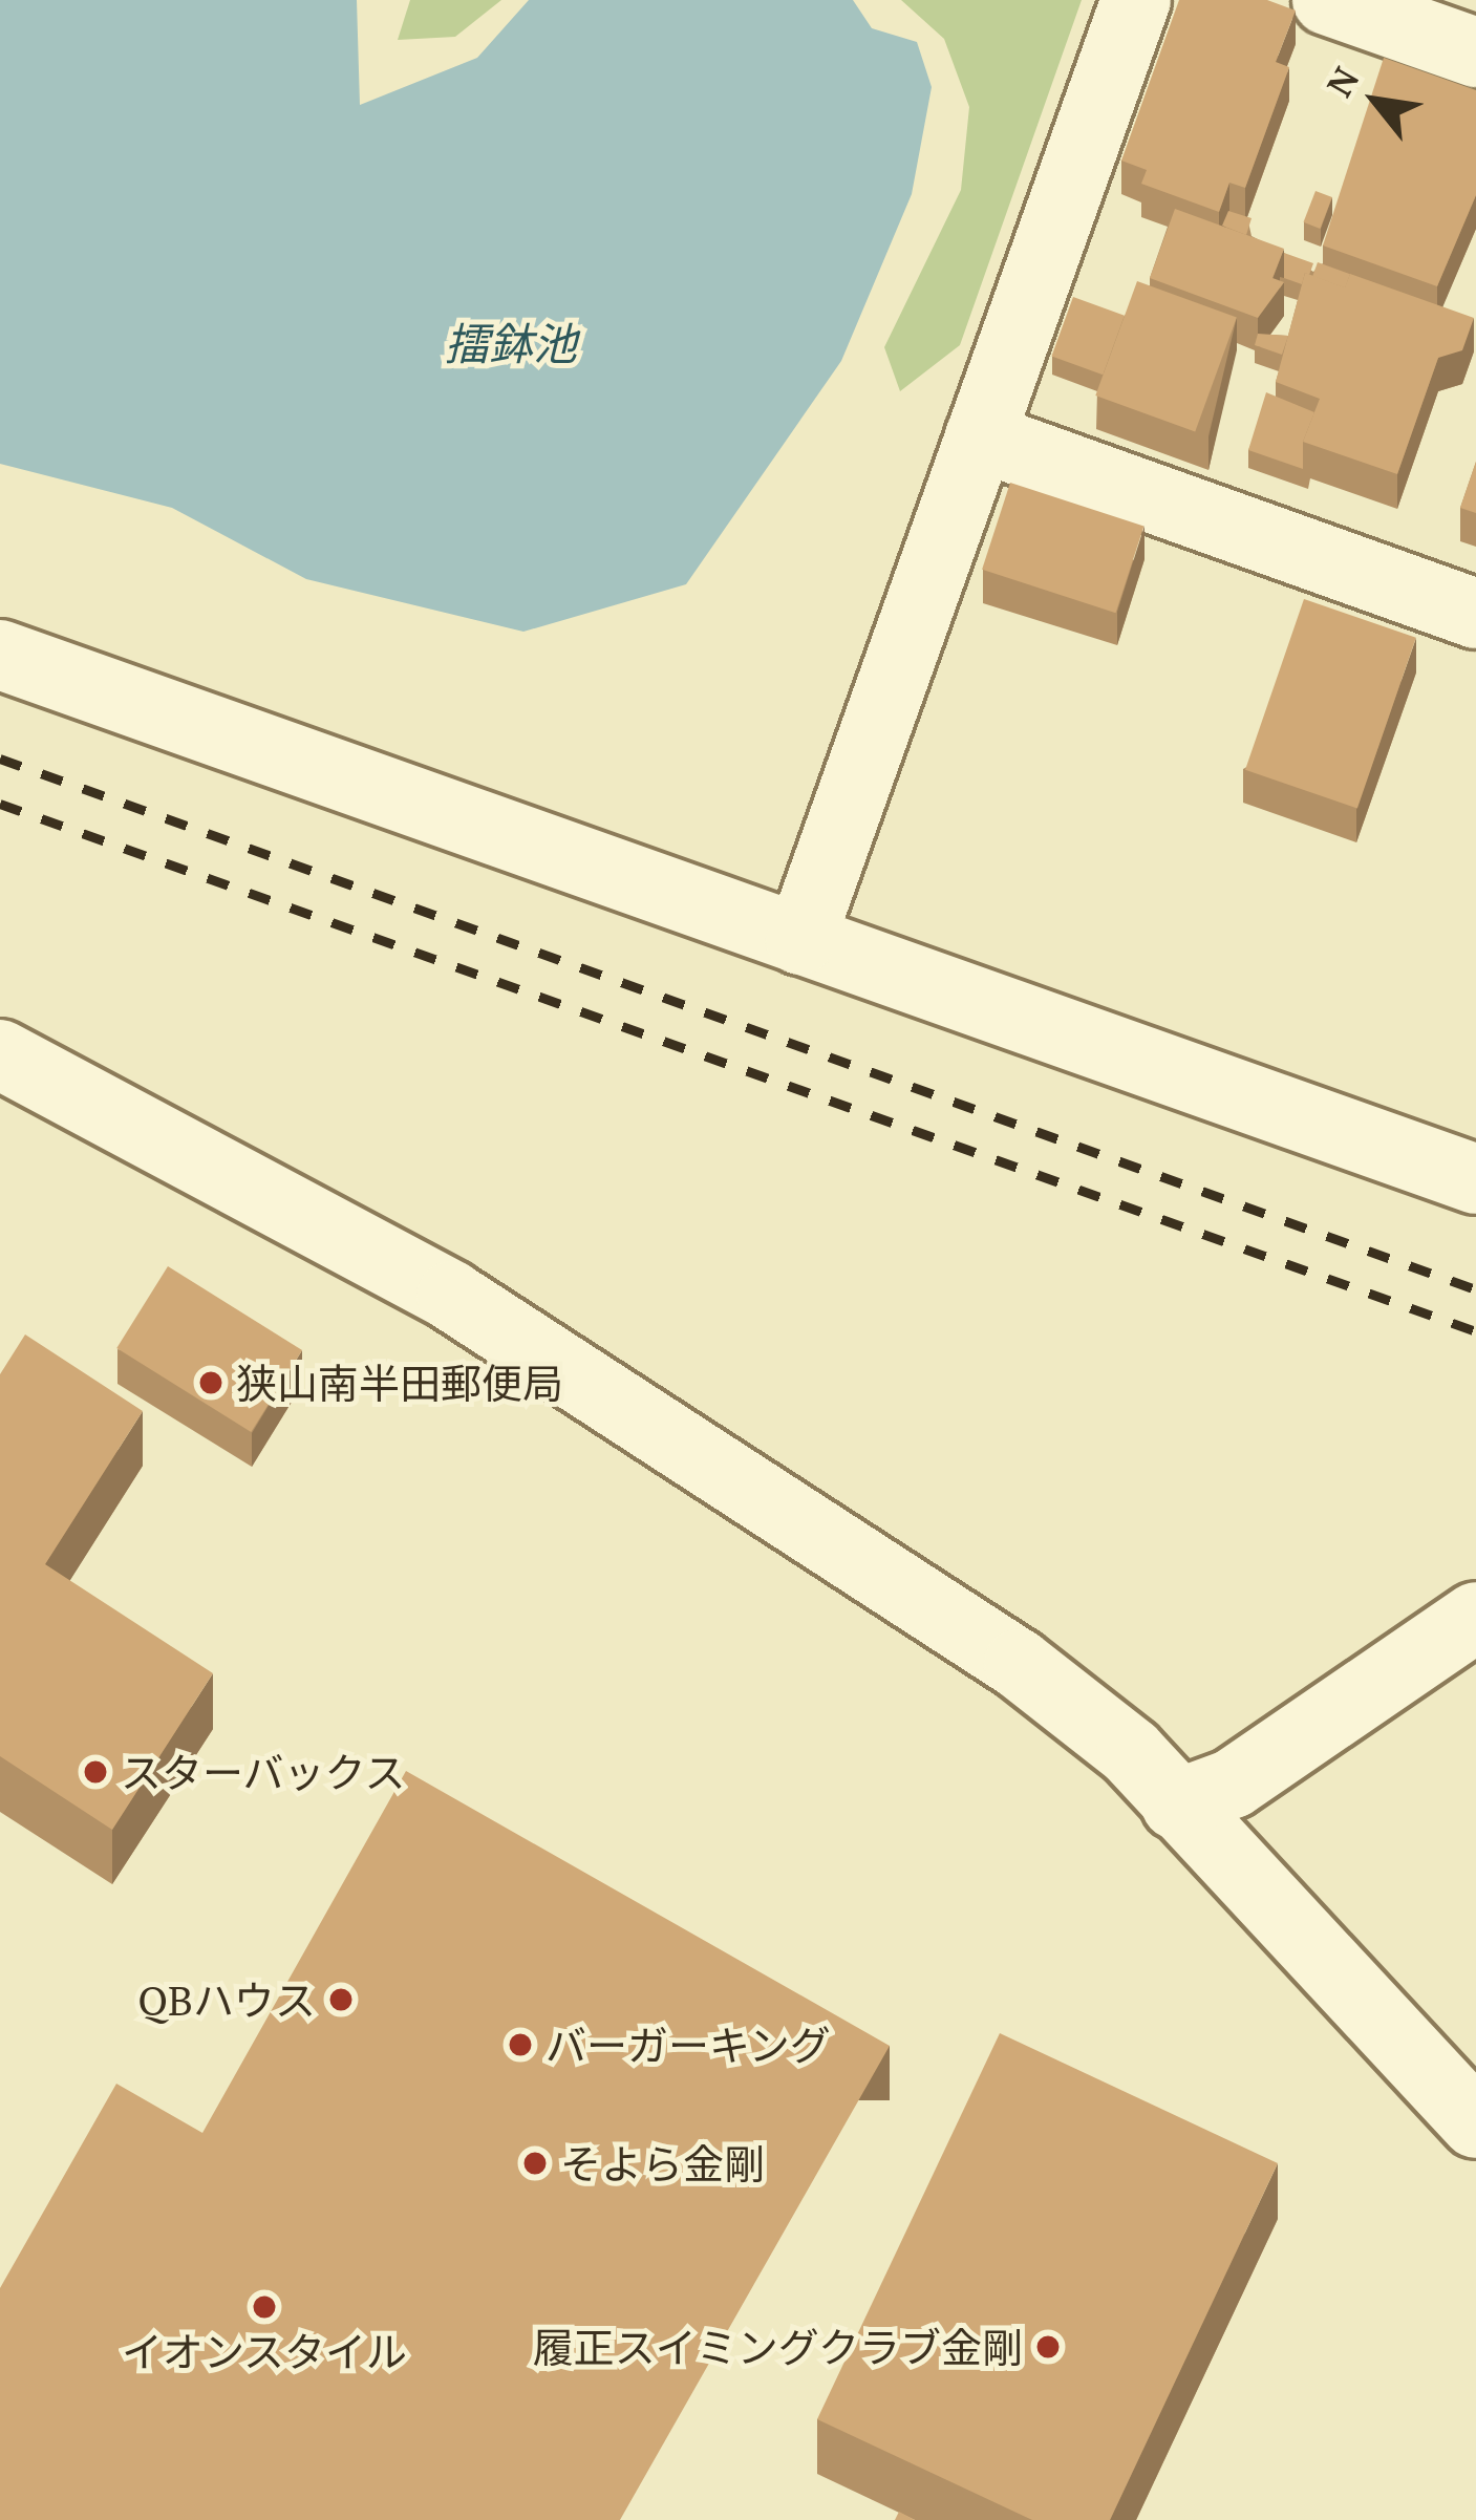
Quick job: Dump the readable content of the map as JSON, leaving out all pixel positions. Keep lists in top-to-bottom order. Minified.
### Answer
{"water":["擂鉢池"],"places":["狭山南半田郵便局","スターバックス","QBハウス","バーガーキング","そよら金剛","イオンスタイル","履正スイミングクラブ金剛"],"north":"top left"}
